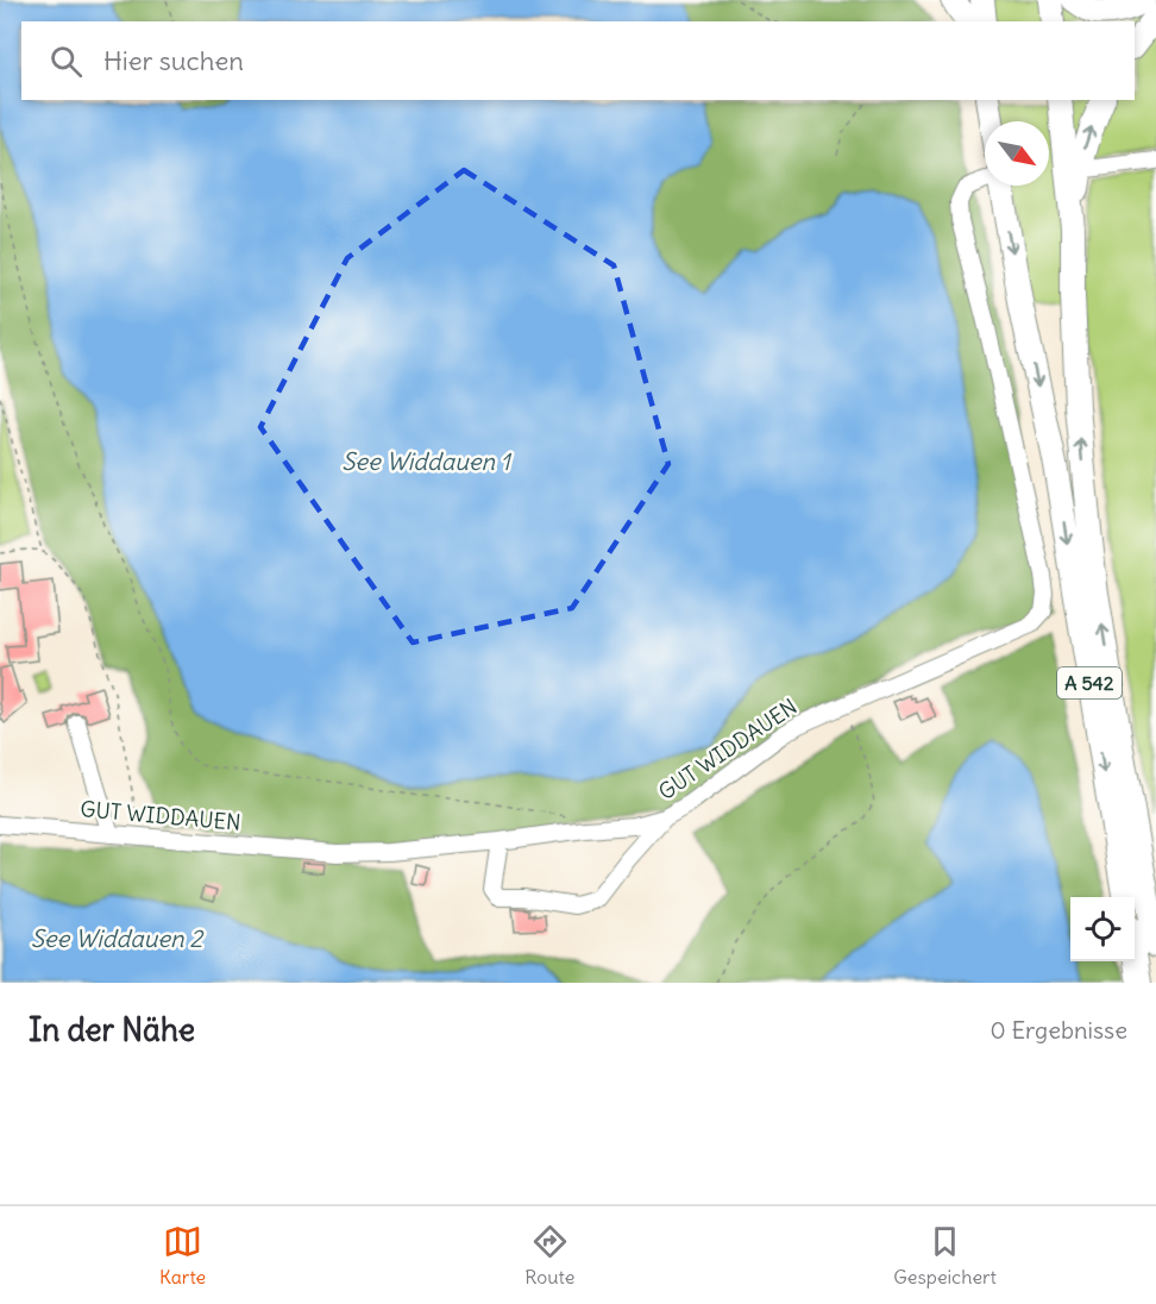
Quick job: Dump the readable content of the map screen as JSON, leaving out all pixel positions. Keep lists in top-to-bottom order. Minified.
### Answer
{"streets":{"highway":["A 542"],"lane":["GUT WIDDAUEN"]},"water":["See Widdauen 1","See Widdauen 2"],"north":"bottom right","page":{"search":"Hier suchen","heading":["In der Nähe","0 Ergebnisse"],"nav":["Karte","Route","Gespeichert"]}}
